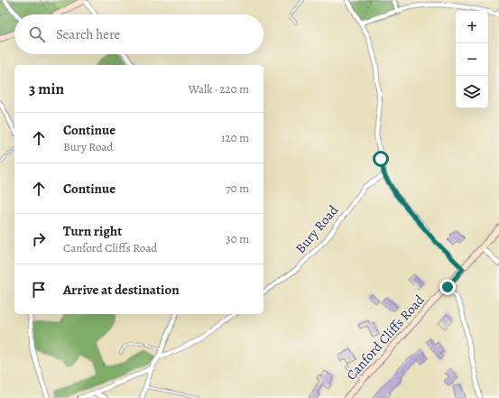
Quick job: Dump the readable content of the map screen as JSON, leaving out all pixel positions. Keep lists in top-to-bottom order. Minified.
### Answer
{"streets":{"street":["Bury Road","Canford Cliffs Road"]},"page":{"map_buttons":["+","−"],"search":"Search here","heading":["3 min","Walk · 220 m"],"list":[["Continue","Bury Road","120 m"],["Continue","70 m"],["Turn right","Canford Cliffs Road","30 m"],"Arrive at destination"]}}
